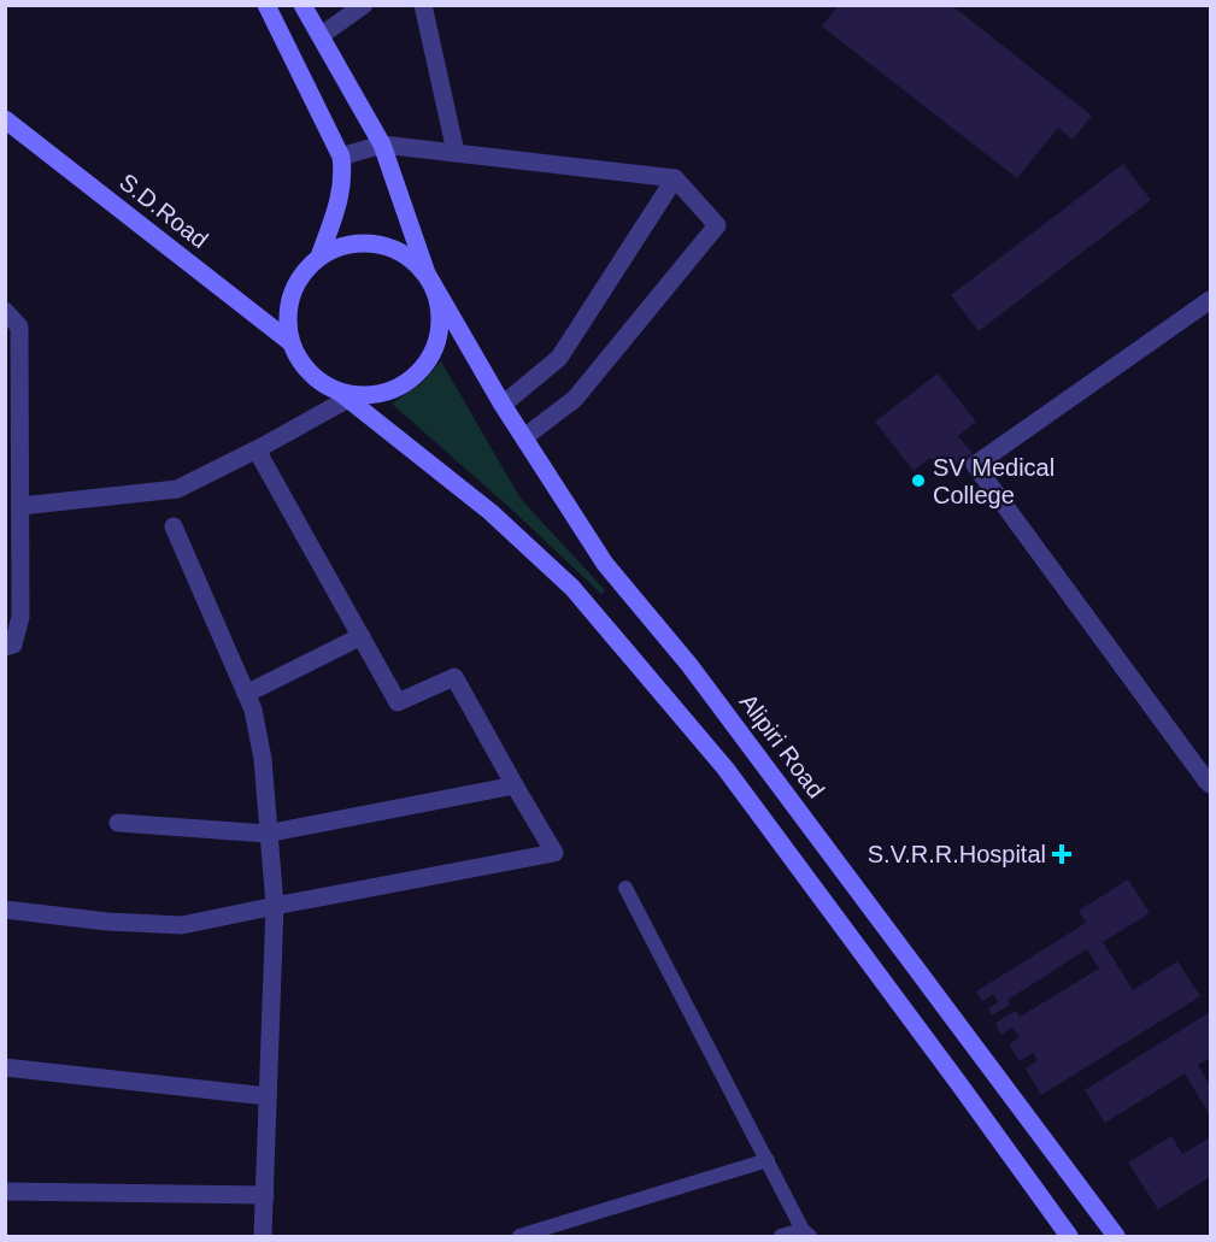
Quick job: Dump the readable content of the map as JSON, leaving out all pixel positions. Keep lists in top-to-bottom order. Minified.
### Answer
{"streets":{"street":["S.D.Road","Alipiri Road"]},"crossings":[["S.D.Road","Alipiri Road"]],"places":{"other":["SV Medical College"],"health":["S.V.R.R.Hospital"]}}
